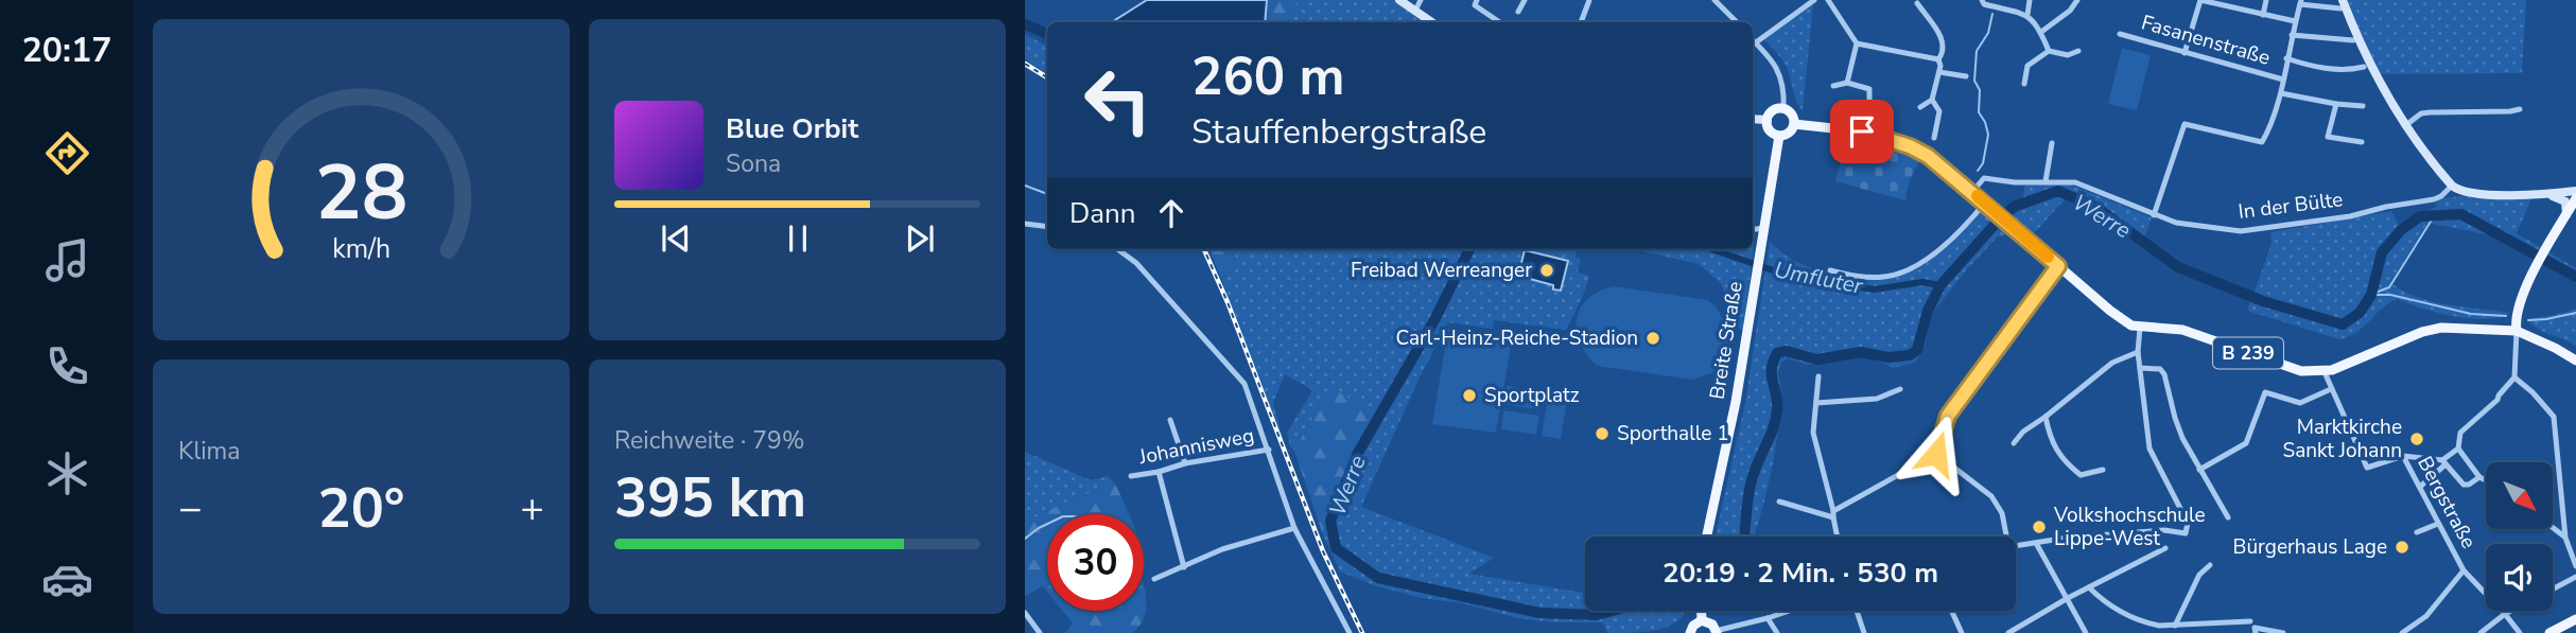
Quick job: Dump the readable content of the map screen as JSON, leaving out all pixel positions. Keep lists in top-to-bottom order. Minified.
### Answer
{"streets":{"main road":["Breite Straße","B 239"],"street":["Fasanenstraße","In der Bülte","Johannisweg","Bergstraße"]},"crossings":[["In der Bülte","B 239"],["Breite Straße","B 239"]],"water":["Werre","Umfluter"],"places":["Freibad Werreanger","Carl-Heinz-Reiche-Stadion","Sportplatz","Sporthalle 1","Marktkirche Sankt Johann","Volkshochschule Lippe-West","Bürgerhaus Lage"],"north":"bottom right","page":{"tabs":"20:17","turn":["260 m","Stauffenbergstraße"],"song":["Blue Orbit","Sona"],"then":"Dann","tile":["Klima",["Reichweite · 79%","395 km"]],"heat":["−","20°","+"],"limit":"30","trip":"20:19 · 2 Min. · 530 m","gauge":["28","km/h"]}}
